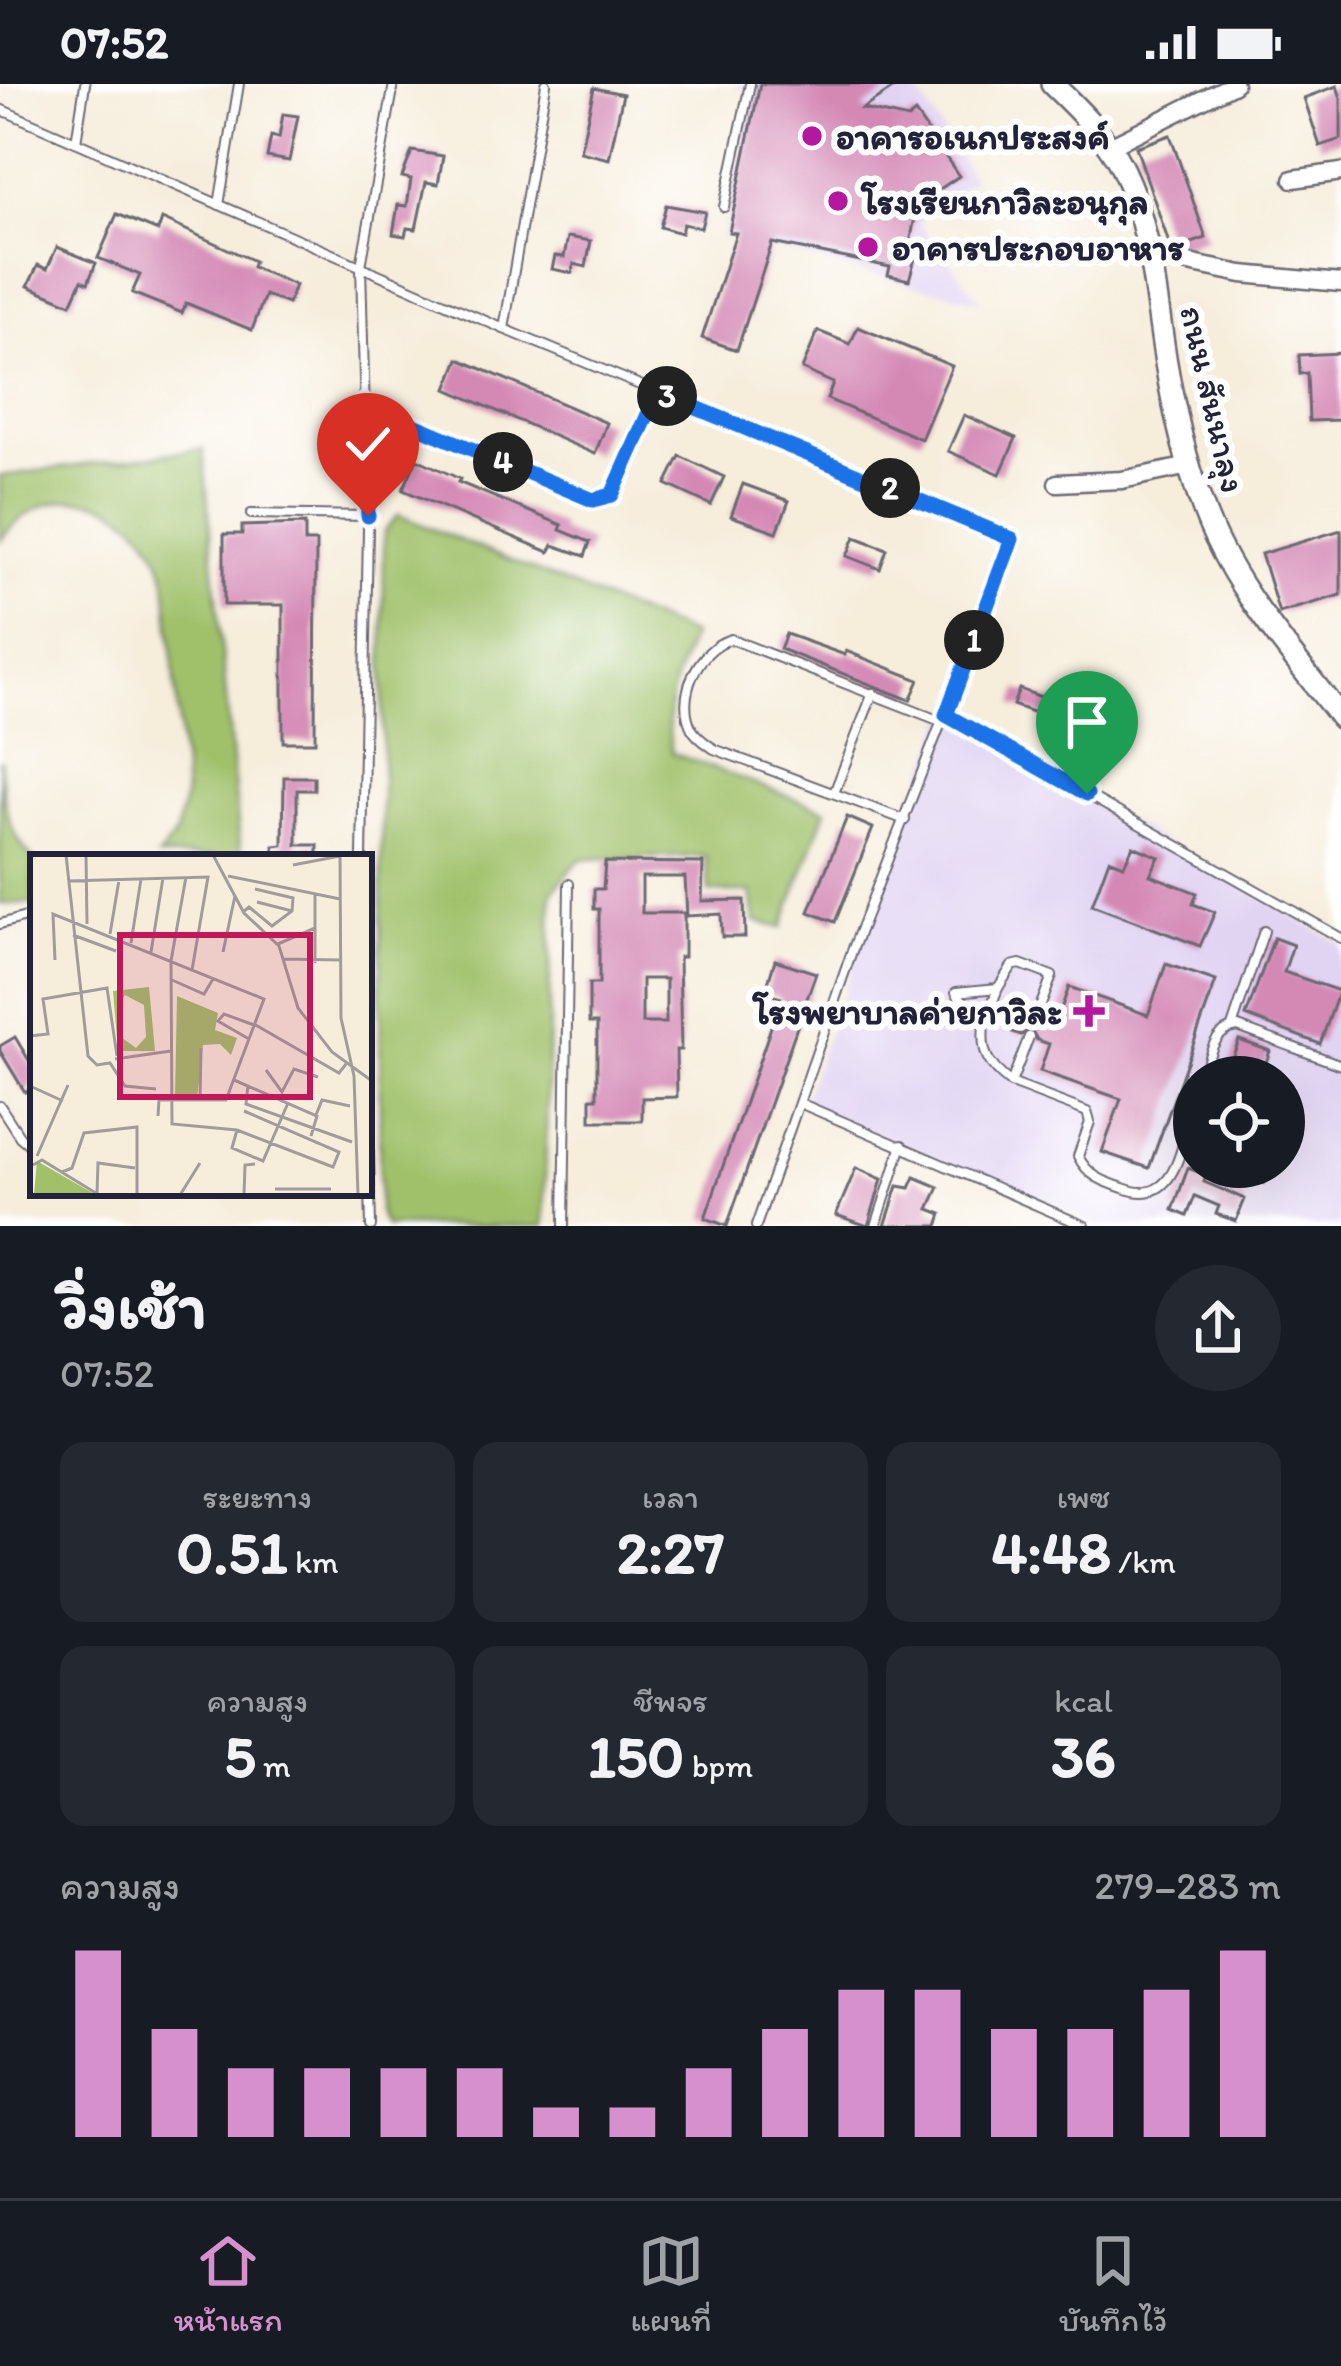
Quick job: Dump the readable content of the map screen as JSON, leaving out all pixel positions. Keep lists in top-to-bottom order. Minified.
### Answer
{"streets":{"street":["ถนน สันนาลุง"]},"places":{"other":["อาคารอเนกประสงค์","โรงเรียนกาวิละอนุกุล","อาคารประกอบอาหาร"],"health":["โรงพยาบาลค่ายกาวิละ"]},"page":{"status":"07:52","pins":["3","4","2","1"],"heading":["วิ่งเช้า","07:52"],"stats":[["ระยะทาง","0.51 km"],["เวลา","2:27"],["เพซ","4:48 /km"],["ความสูง","5 m"],["ชีพจร","150 bpm"],["kcal","36"]],"chart":["ความสูง","279–283 m"],"tabs":["หน้าแรก","แผนที่","บันทึกไว้"]}}
